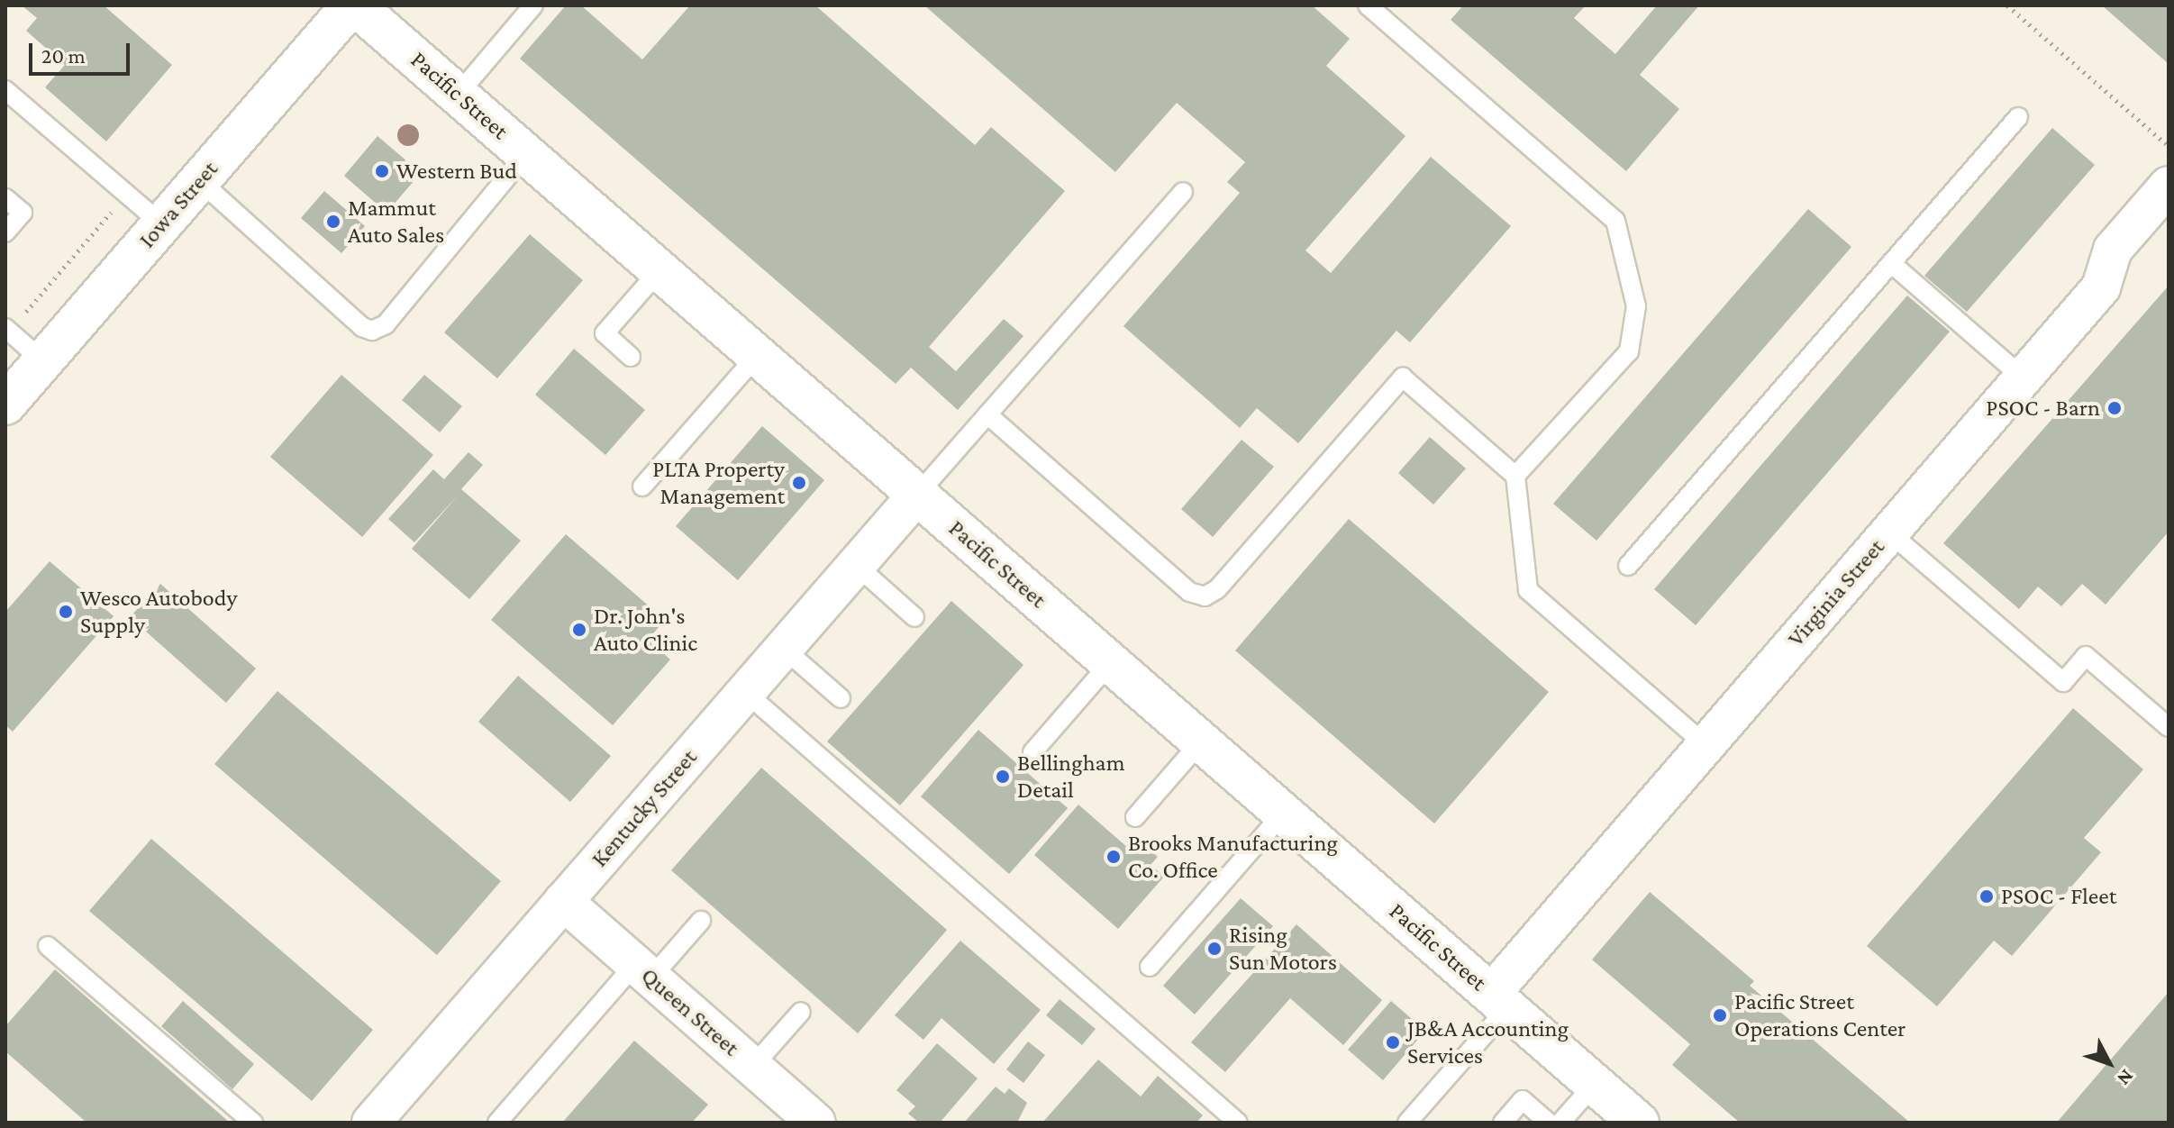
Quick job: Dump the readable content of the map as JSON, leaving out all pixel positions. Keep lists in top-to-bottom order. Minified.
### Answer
{"streets":{"street":["Pacific Street","Iowa Street","Virginia Street","Kentucky Street","Queen Street"]},"crossings":[["Pacific Street","Iowa Street"],["Pacific Street","Virginia Street"],["Pacific Street","Kentucky Street"],["Kentucky Street","Queen Street"]],"places":["Western Bud","Mammut Auto Sales","PSOC - Barn","PLTA Property Management","Wesco Autobody Supply","Dr. John's Auto Clinic","Bellingham Detail","Brooks Manufacturing Co. Office","PSOC - Fleet","Rising Sun Motors","Pacific Street Operations Center","JB&A Accounting Services"],"scale_bar":"20 m","north":"bottom right"}
